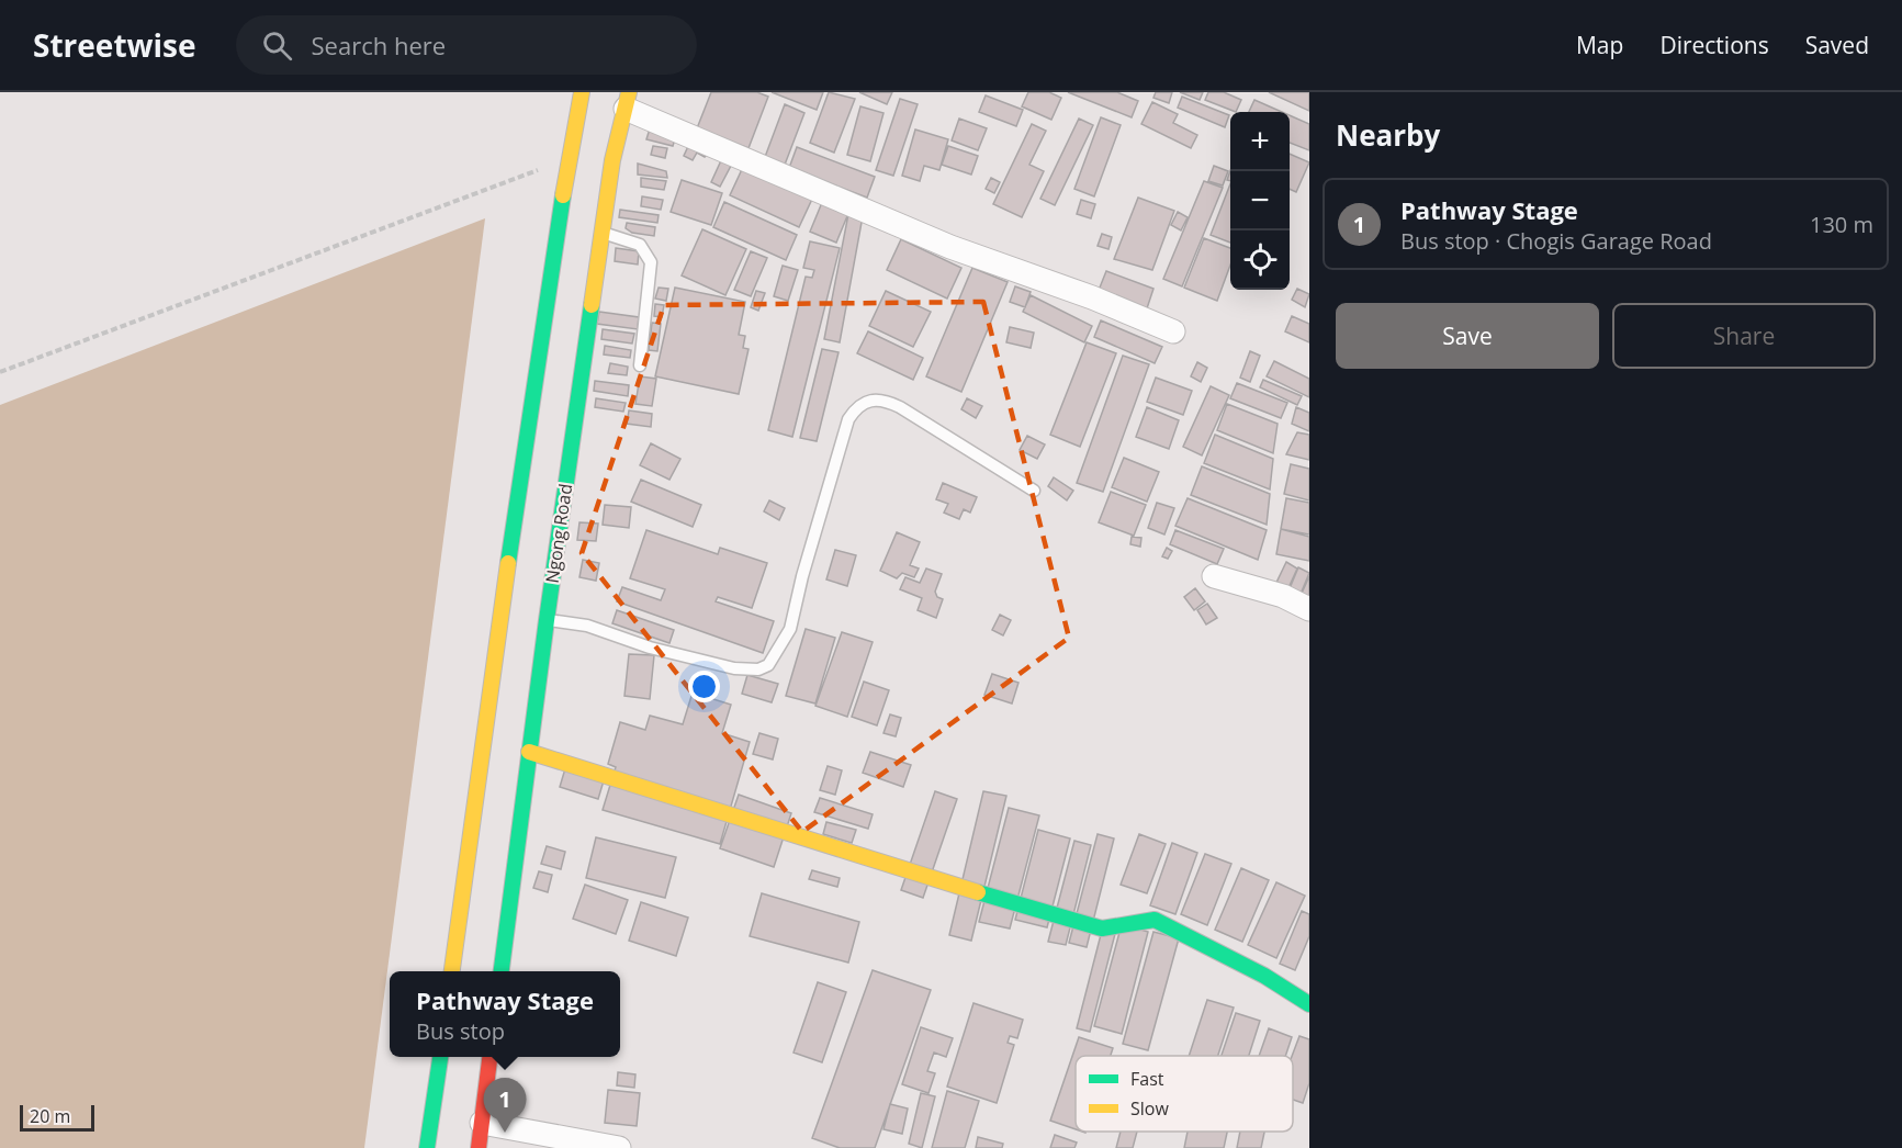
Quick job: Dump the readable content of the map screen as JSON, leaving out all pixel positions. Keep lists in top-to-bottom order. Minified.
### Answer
{"streets":{"main road":["Ngong Road"]},"legend":["Fast","Slow"],"scale_bar":"20 m","page":{"header":"Streetwise","search":"Search here","nav":["Map","Directions","Saved"],"heading":"Nearby","map_buttons":["+","−"],"list":[{"mark":"1","name":"Pathway Stage","note":"Bus stop · Chogis Garage Road","value":"130 m"}],"buttons":["Save","Share"],"popup":["Pathway Stage","Bus stop"],"pins":"1","scale":"20 m"}}
